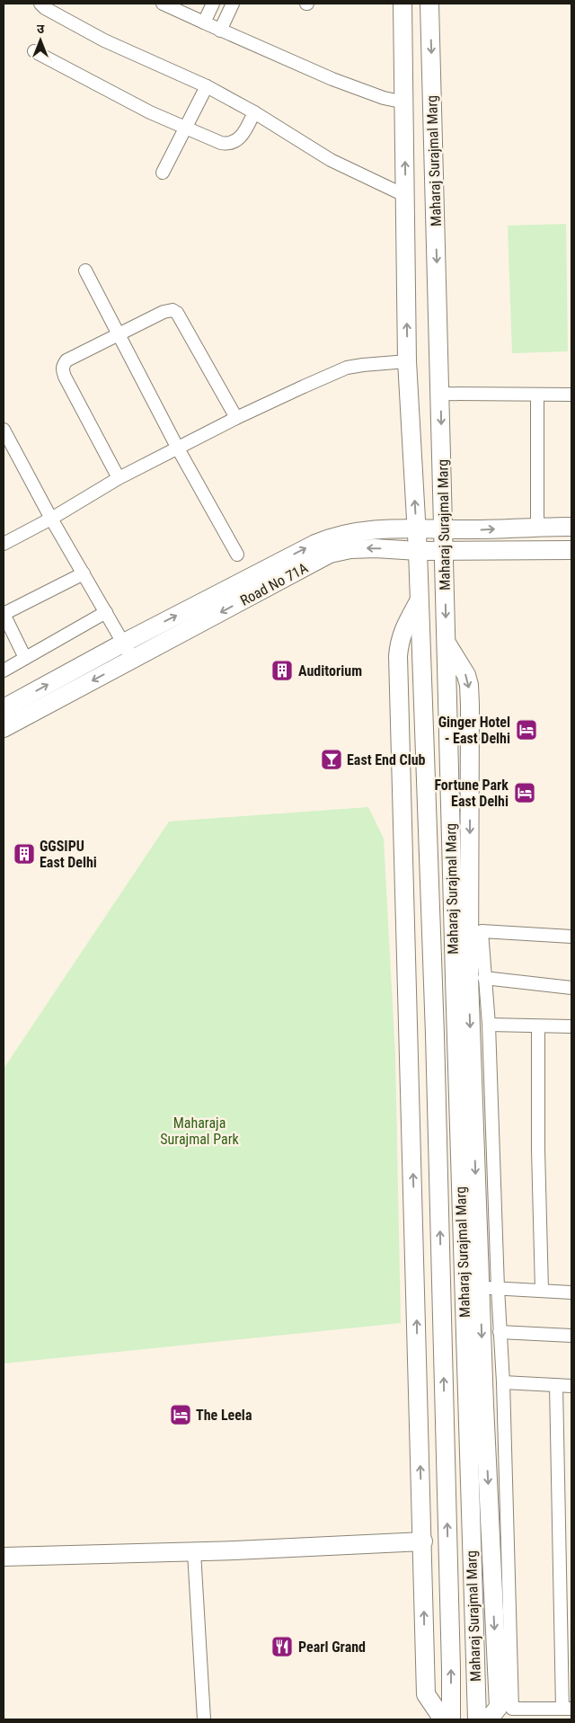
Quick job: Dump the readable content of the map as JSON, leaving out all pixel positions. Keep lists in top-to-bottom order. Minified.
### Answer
{"streets":{"street":["Maharaj Surajmal Marg","Road No 71A"]},"crossings":[["Maharaj Surajmal Marg","Road No 71A"]],"parks":["Maharaja Surajmal Park"],"places":{"building":["Auditorium","GGSIPU East Delhi"],"hotel":["Ginger Hotel - East Delhi","Fortune Park East Delhi","The Leela"],"bar":["East End Club"],"restaurant":["Pearl Grand"]},"north":"top"}
